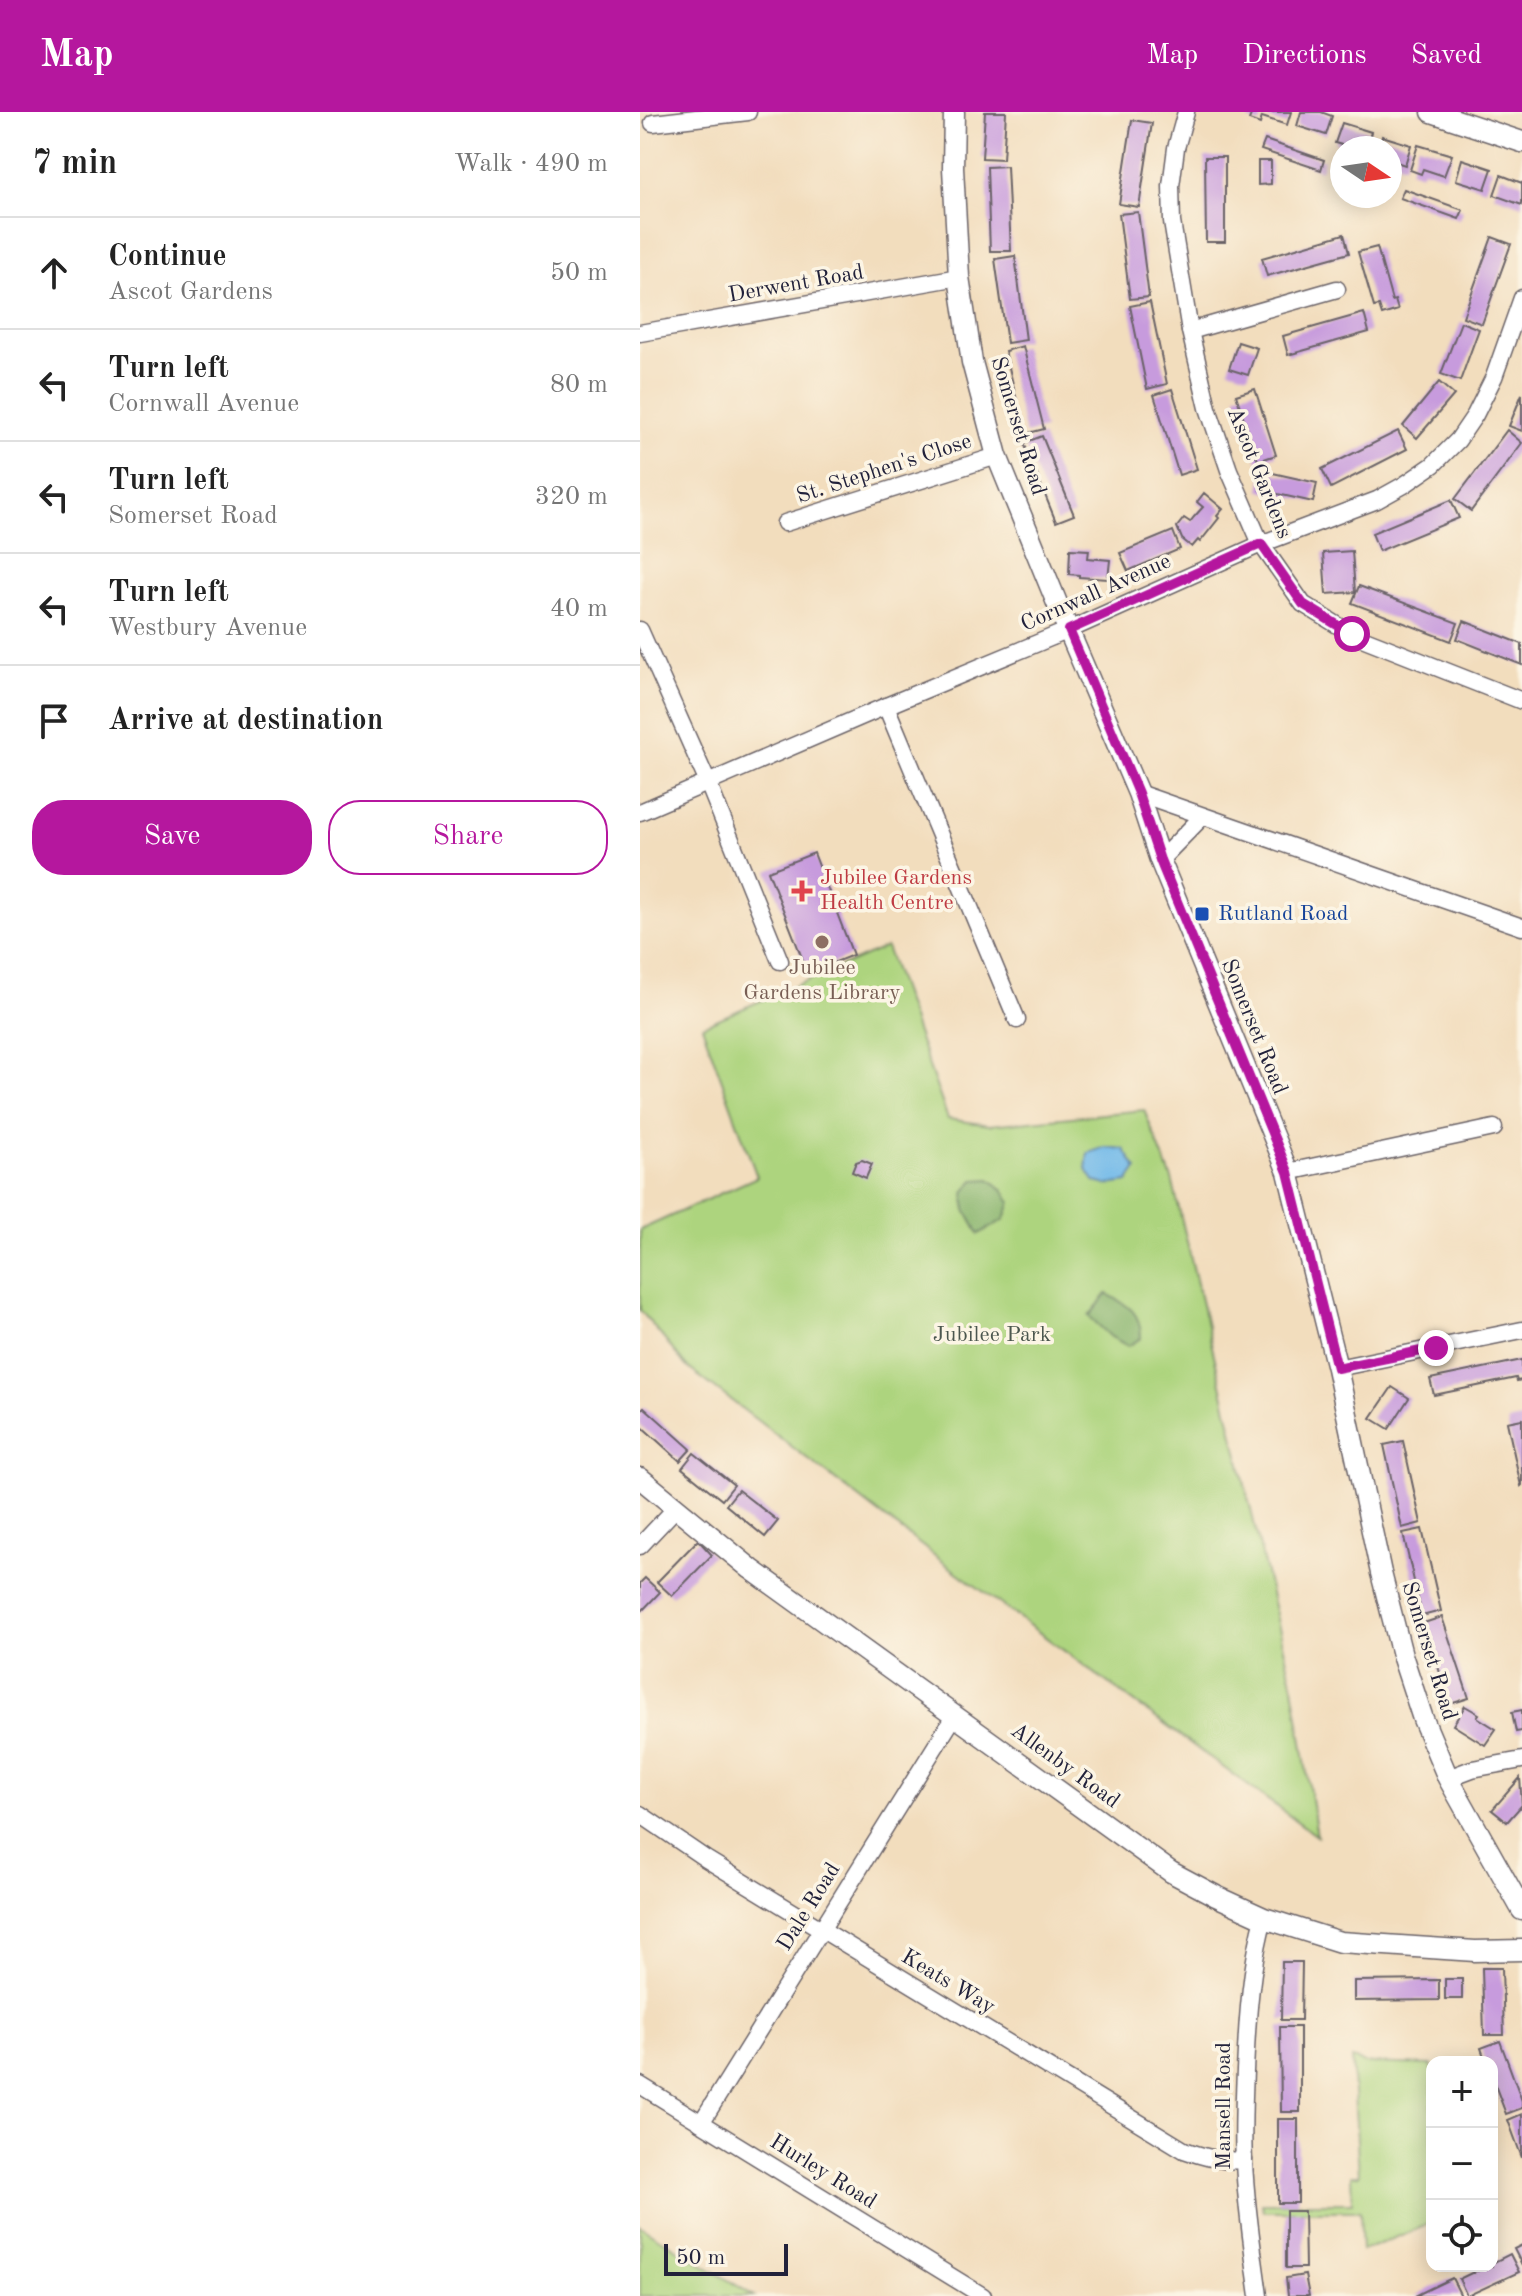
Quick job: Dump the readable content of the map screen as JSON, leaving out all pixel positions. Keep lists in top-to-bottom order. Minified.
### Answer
{"streets":{"street":["Derwent Road","Somerset Road","St. Stephen's Close","Ascot Gardens","Cornwall Avenue","Allenby Road","Dale Road","Keats Way","Mansell Road","Hurley Road"]},"crossings":[["Derwent Road","Somerset Road"],["Somerset Road","St. Stephen's Close"],["Somerset Road","Cornwall Avenue"],["Ascot Gardens","Cornwall Avenue"],["Allenby Road","Dale Road"],["Allenby Road","Mansell Road"],["Dale Road","Keats Way"],["Dale Road","Hurley Road"],["Keats Way","Mansell Road"]],"parks":["Jubilee Park"],"places":{"health":["Jubilee Gardens Health Centre"],"transit":["Rutland Road"],"other":["Jubilee Gardens Library"]},"scale_bar":"50 m","north":"right","page":{"header":"Map","nav":["Map","Directions","Saved"],"heading":["7 min","Walk · 490 m"],"list":[["Continue","Ascot Gardens","50 m"],["Turn left","Cornwall Avenue","80 m"],["Turn left","Somerset Road","320 m"],["Turn left","Westbury Avenue","40 m"],"Arrive at destination"],"buttons":["Save","Share"],"map_buttons":["+","−"],"scale":"50 m"}}
